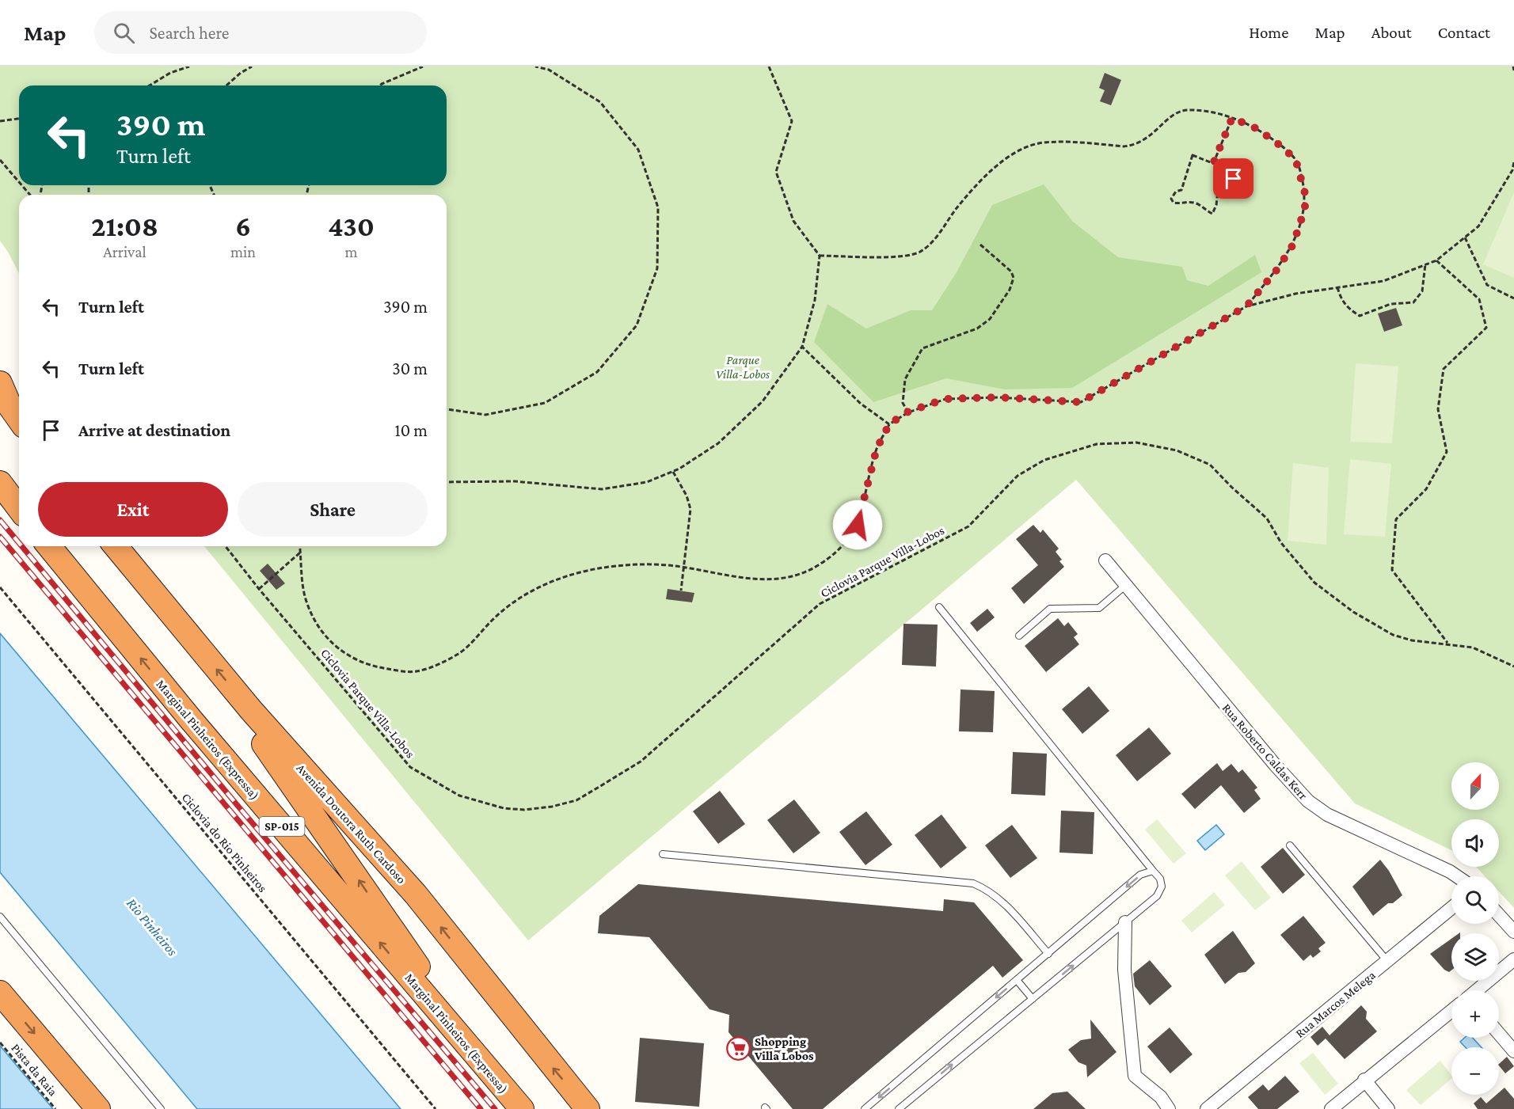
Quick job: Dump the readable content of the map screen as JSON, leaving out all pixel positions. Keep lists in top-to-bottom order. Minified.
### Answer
{"streets":{"highway":["Marginal Pinheiros (Expressa)","Avenida Doutora Ruth Cardoso","SP-015"],"street":["Rua Roberto Caldas Kerr","Rua Marcos Melega"],"path":["Ciclovia Parque Villa-Lobos","Ciclovia do Rio Pinheiros","Pista da Raia"]},"water":["Rio Pinheiros"],"parks":["Parque Villa-Lobos"],"places":{"supermarket":["Shopping Villa Lobos"]},"north":"top","page":{"header":"Map","search":"Search here","nav":["Home","Map","About","Contact"],"turn":["390 m","Turn left"],"eta":["21:08","Arrival","6","min","430","m"],"list":[{"name":"Turn left","value":"390 m"},{"name":"Turn left","value":"30 m"},{"name":"Arrive at destination","value":"10 m"}],"buttons":["Exit","Share"],"map_buttons":["+","−"]}}
